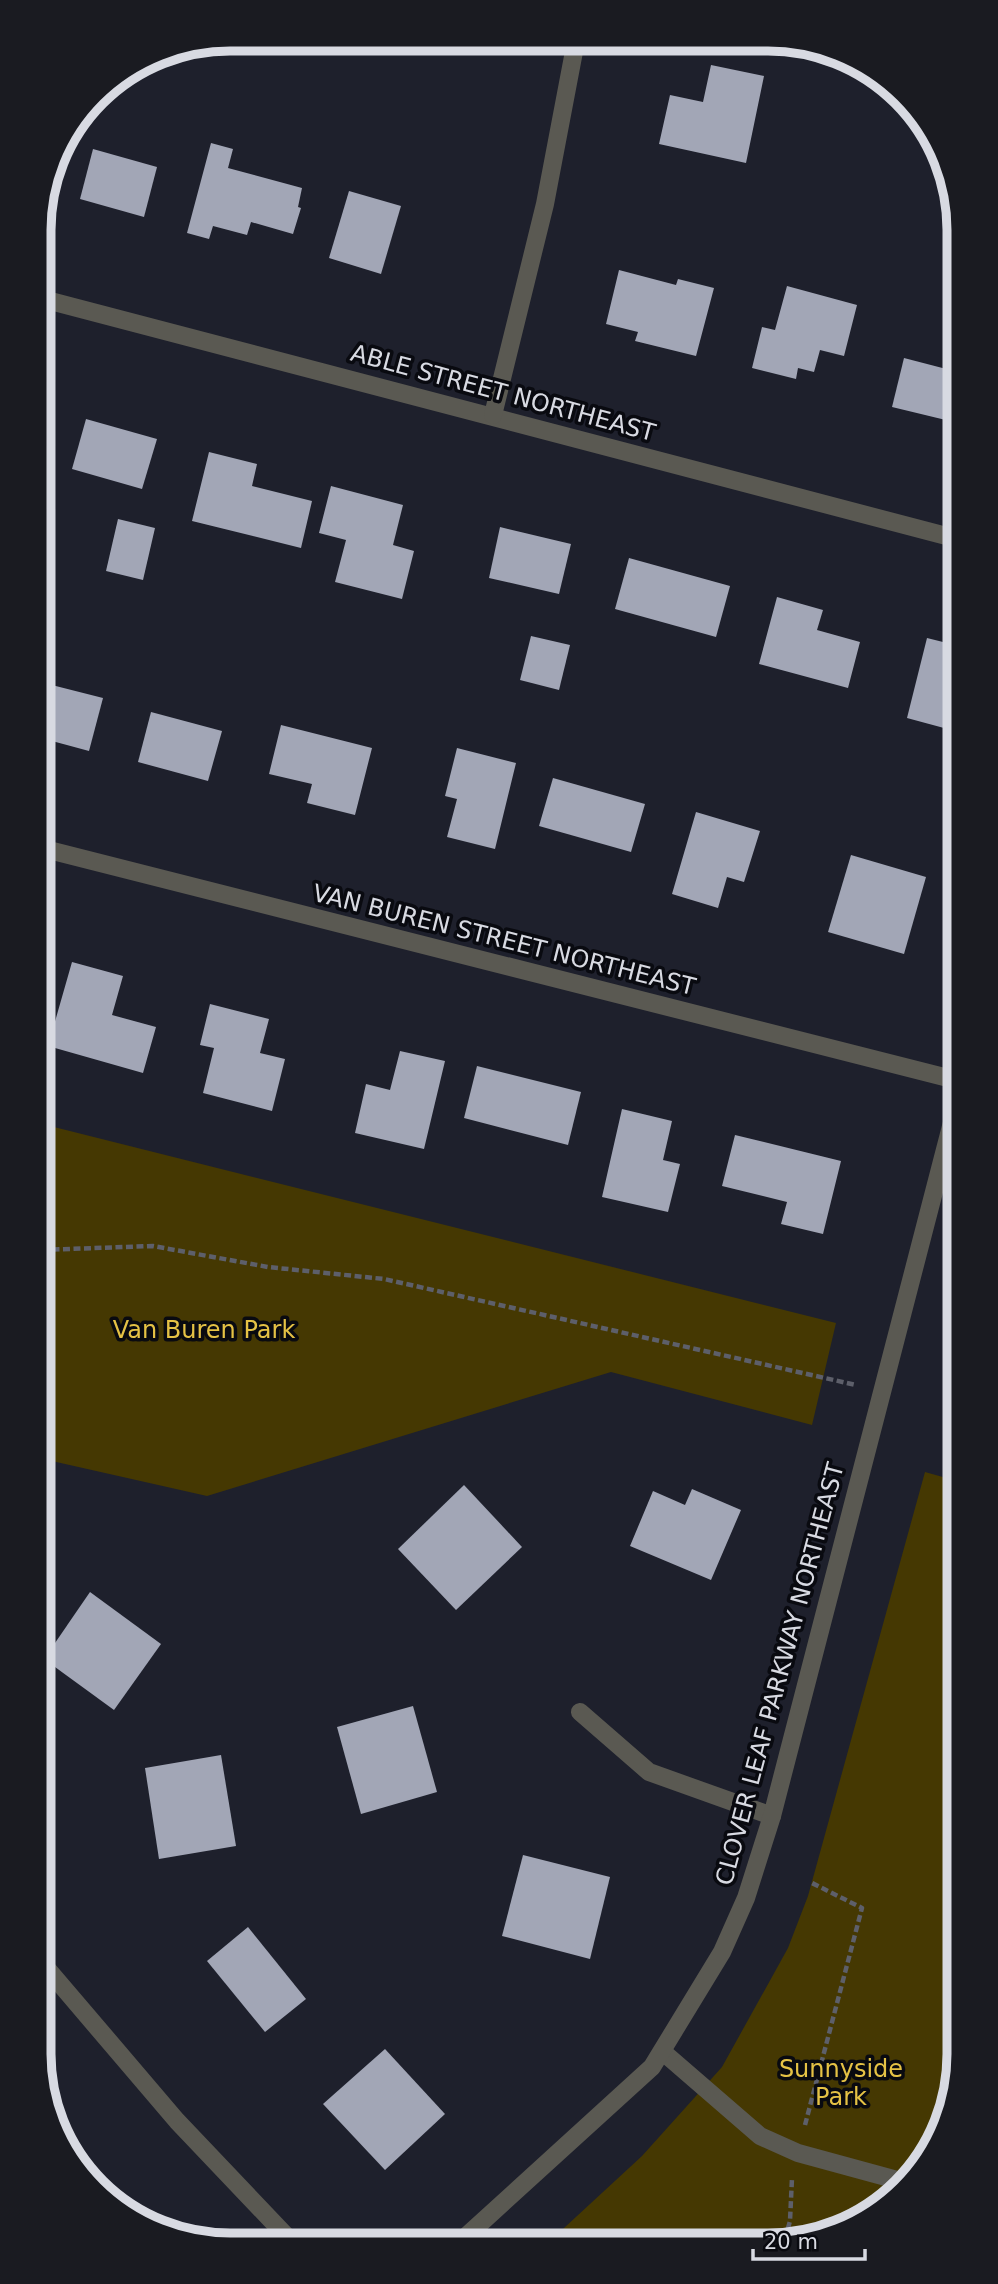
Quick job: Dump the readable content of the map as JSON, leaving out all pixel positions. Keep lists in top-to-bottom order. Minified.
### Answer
{"streets":{"street":["ABLE STREET NORTHEAST","VAN BUREN STREET NORTHEAST","CLOVER LEAF PARKWAY NORTHEAST"]},"parks":["Van Buren Park","Sunnyside Park"],"scale_bar":"20 m"}
